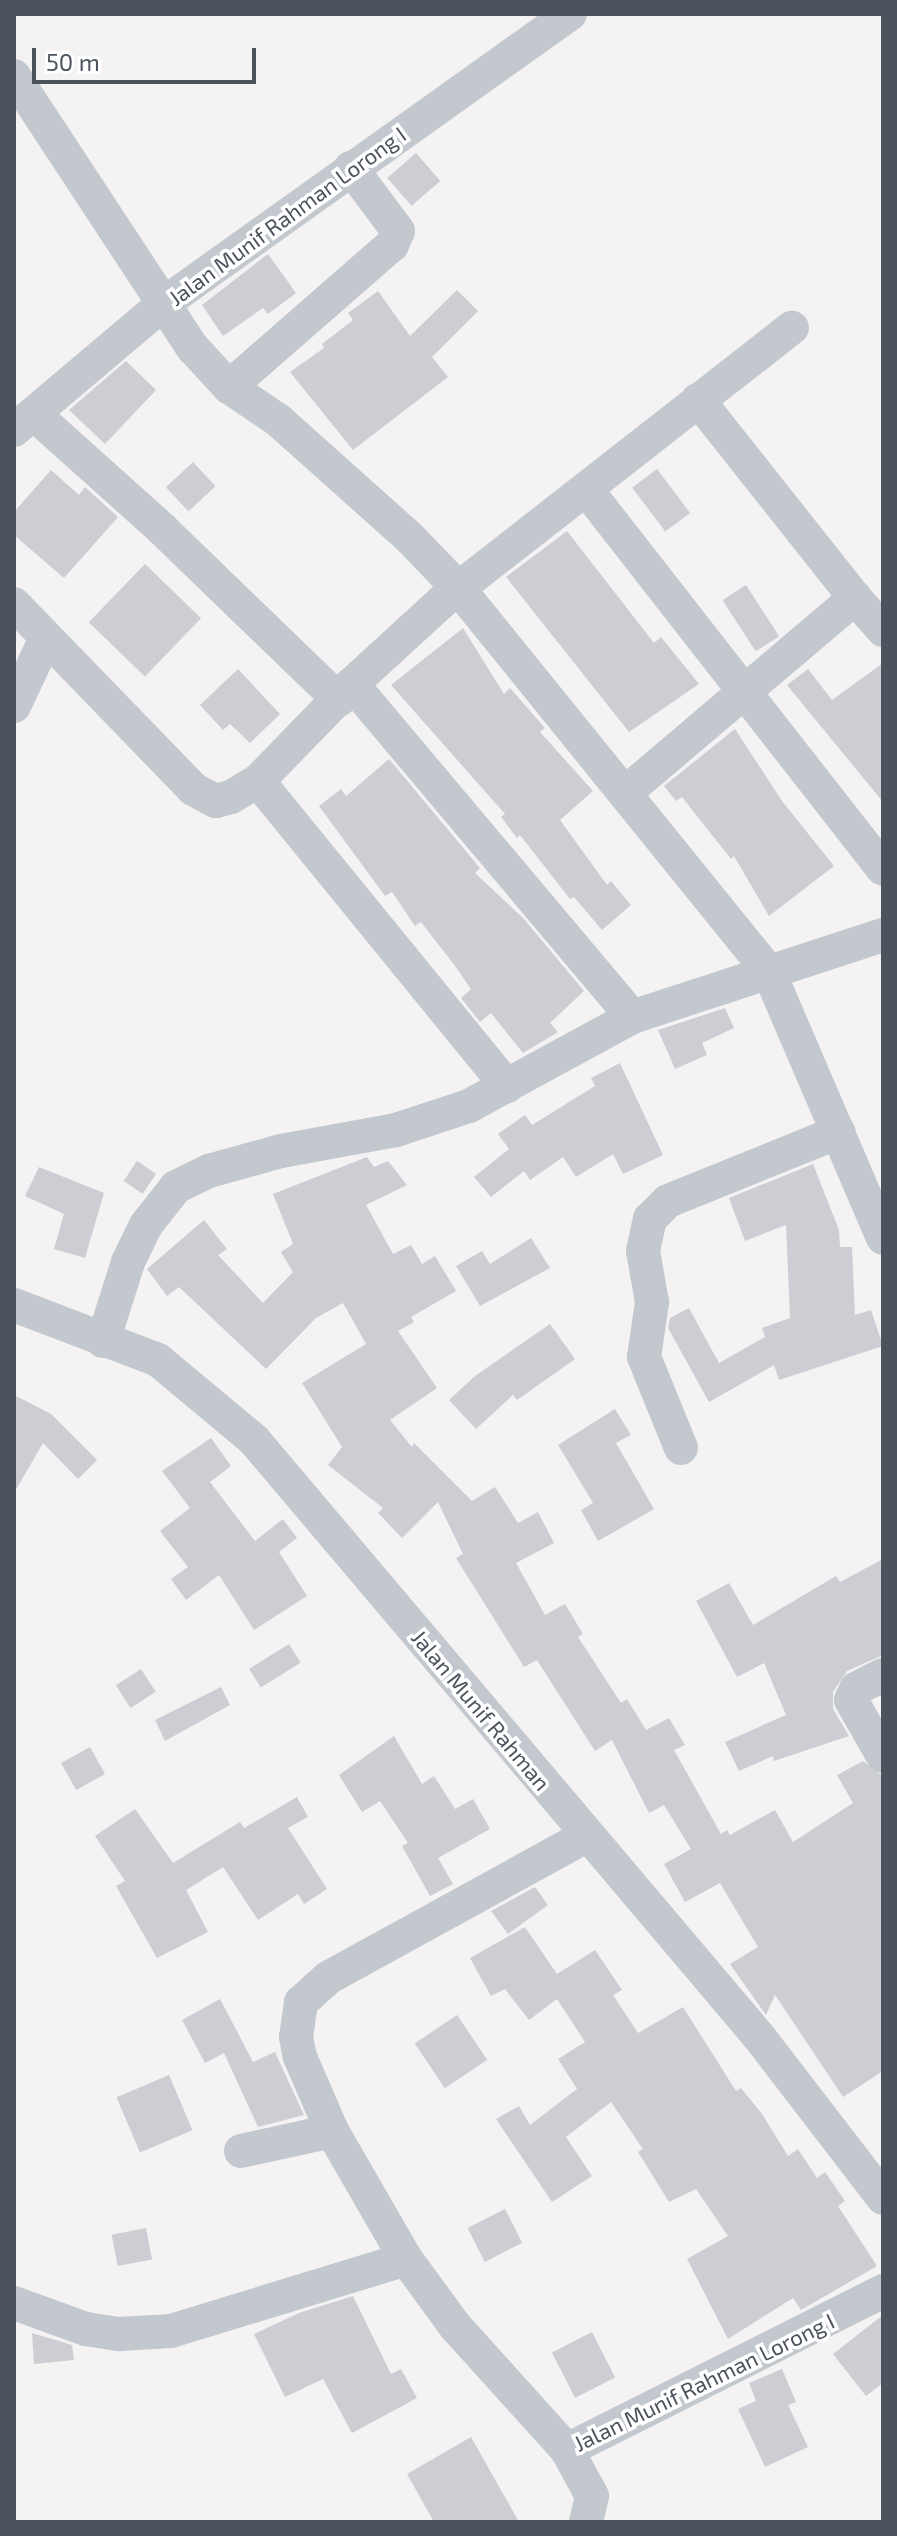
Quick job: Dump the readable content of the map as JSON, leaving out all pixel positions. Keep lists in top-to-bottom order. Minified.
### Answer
{"streets":{"street":["Jalan Munif Rahman Lorong I","Jalan Munif Rahman"]},"crossings":[["Jalan Munif Rahman Lorong I","Jalan Munif Rahman"]],"scale_bar":"50 m"}
